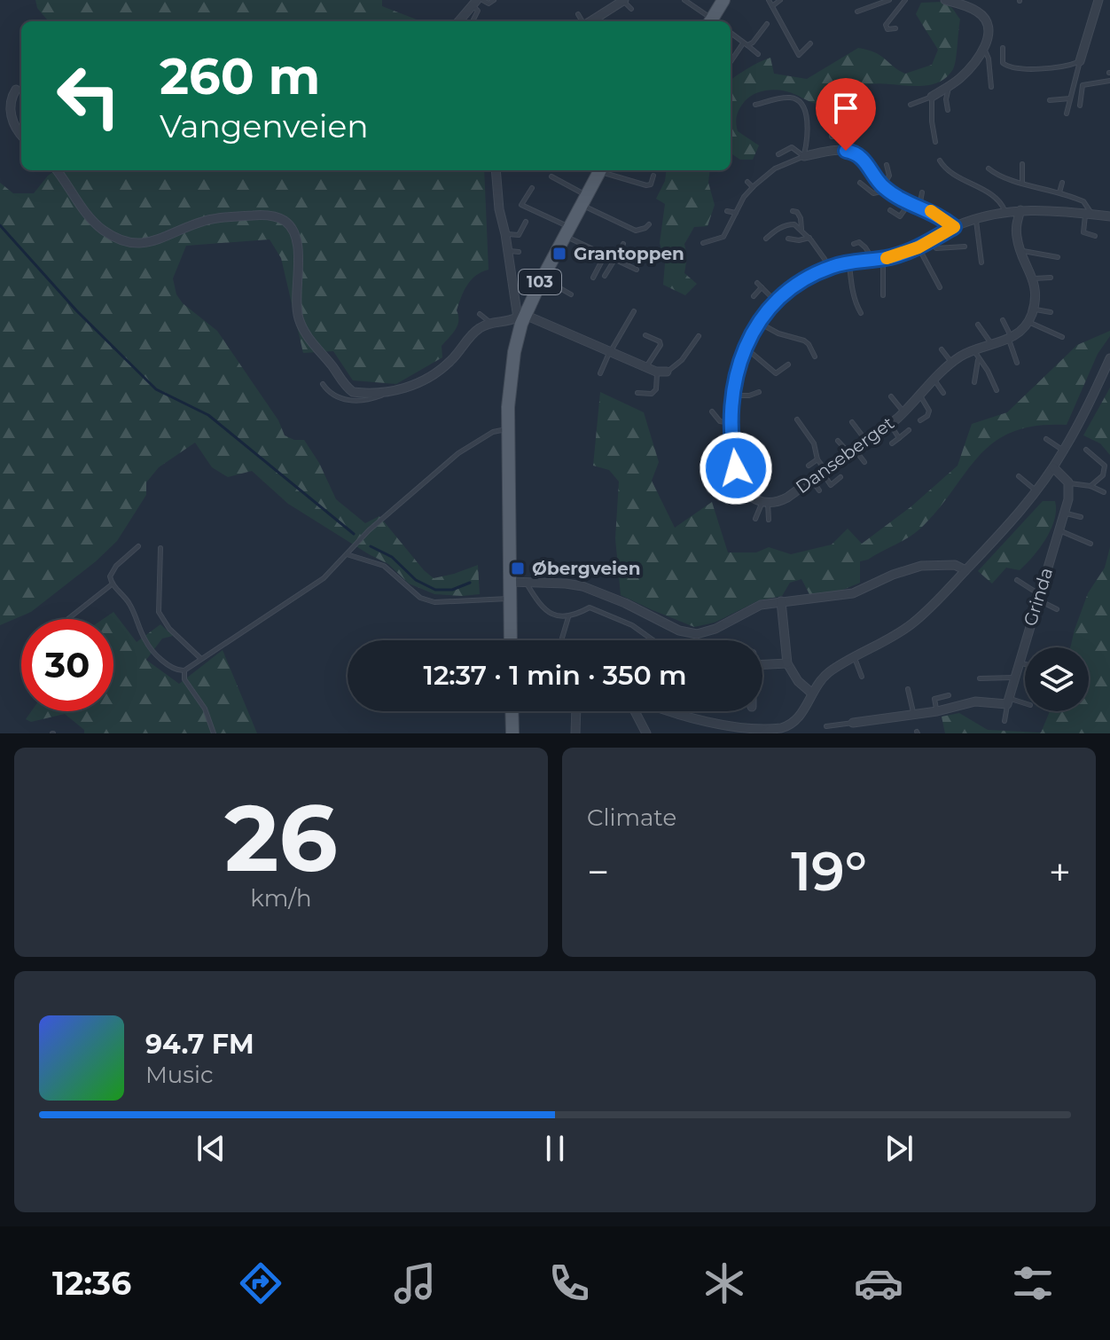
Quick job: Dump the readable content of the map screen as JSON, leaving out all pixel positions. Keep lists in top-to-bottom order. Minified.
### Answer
{"streets":{"main road":["103"],"street":["Danseberget","Grinda"]},"places":{"transit":["Grantoppen","Øbergveien"]},"page":{"turn":["260 m","Vangenveien"],"limit":"30","trip":"12:37 · 1 min · 350 m","tile":[["26","km/h"],"Climate"],"heat":["−","19°","+"],"song":["94.7 FM","Music"],"tabs":"12:36"}}
